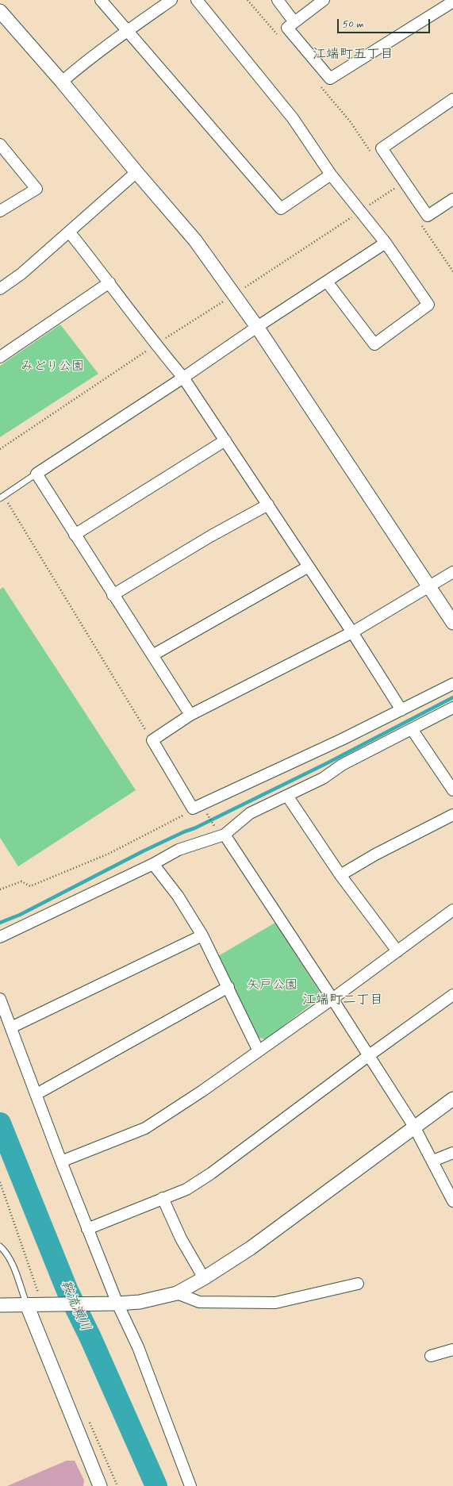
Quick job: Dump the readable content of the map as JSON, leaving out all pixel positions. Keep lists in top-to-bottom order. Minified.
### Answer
{"districts":["江端町五丁目","江端町二丁目"],"water":["鞍流瀬川"],"parks":["みどり公園","矢戸公園"],"scale_bar":"50 m"}
